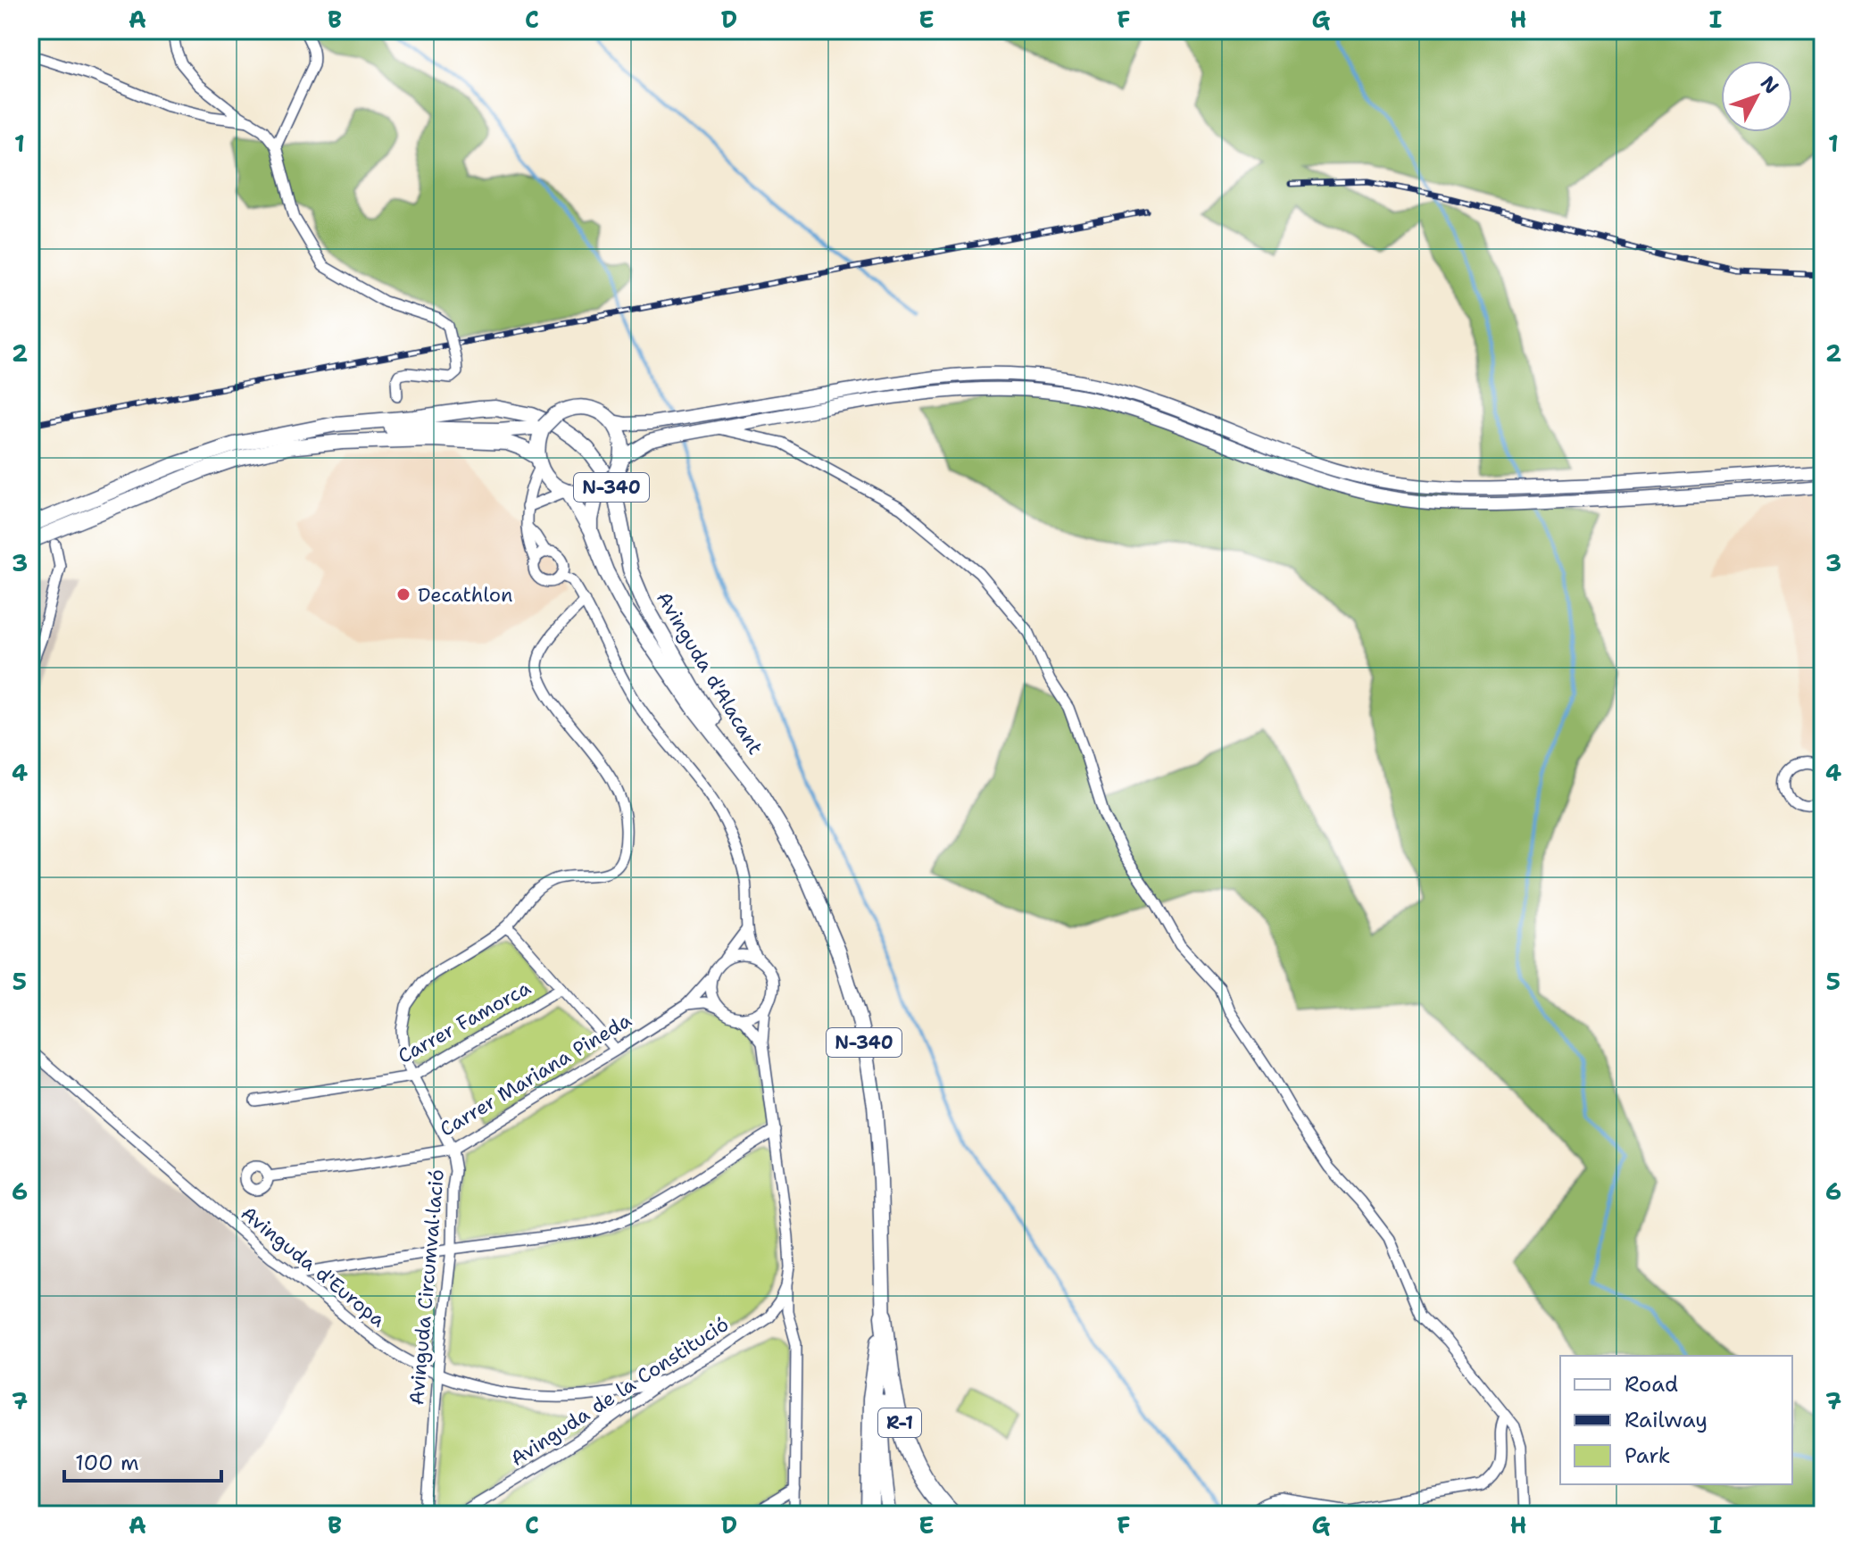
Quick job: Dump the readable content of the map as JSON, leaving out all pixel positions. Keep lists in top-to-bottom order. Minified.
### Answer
{"streets":{"highway":["R-1"],"main road":["N-340","Avinguda d'Alacant"],"street":["Carrer Famorca","Carrer Mariana Pineda","Avinguda d'Europa","Avinguda Circumval·lació","Avinguda de la Constitució"]},"crossings":[["N-340","Avinguda d'Alacant"],["N-340","R-1"],["Carrer Famorca","Avinguda Circumval·lació"],["Carrer Mariana Pineda","Avinguda Circumval·lació"],["Avinguda d'Europa","Avinguda Circumval·lació"],["Avinguda d'Europa","Avinguda de la Constitució"]],"places":["Decathlon"],"legend":["Road","Railway","Park"],"scale_bar":"100 m","north":"top right","grid":{"columns":["A","B","C","D","E","F","G","H","I"],"rows":["1","2","3","4","5","6","7"]}}
